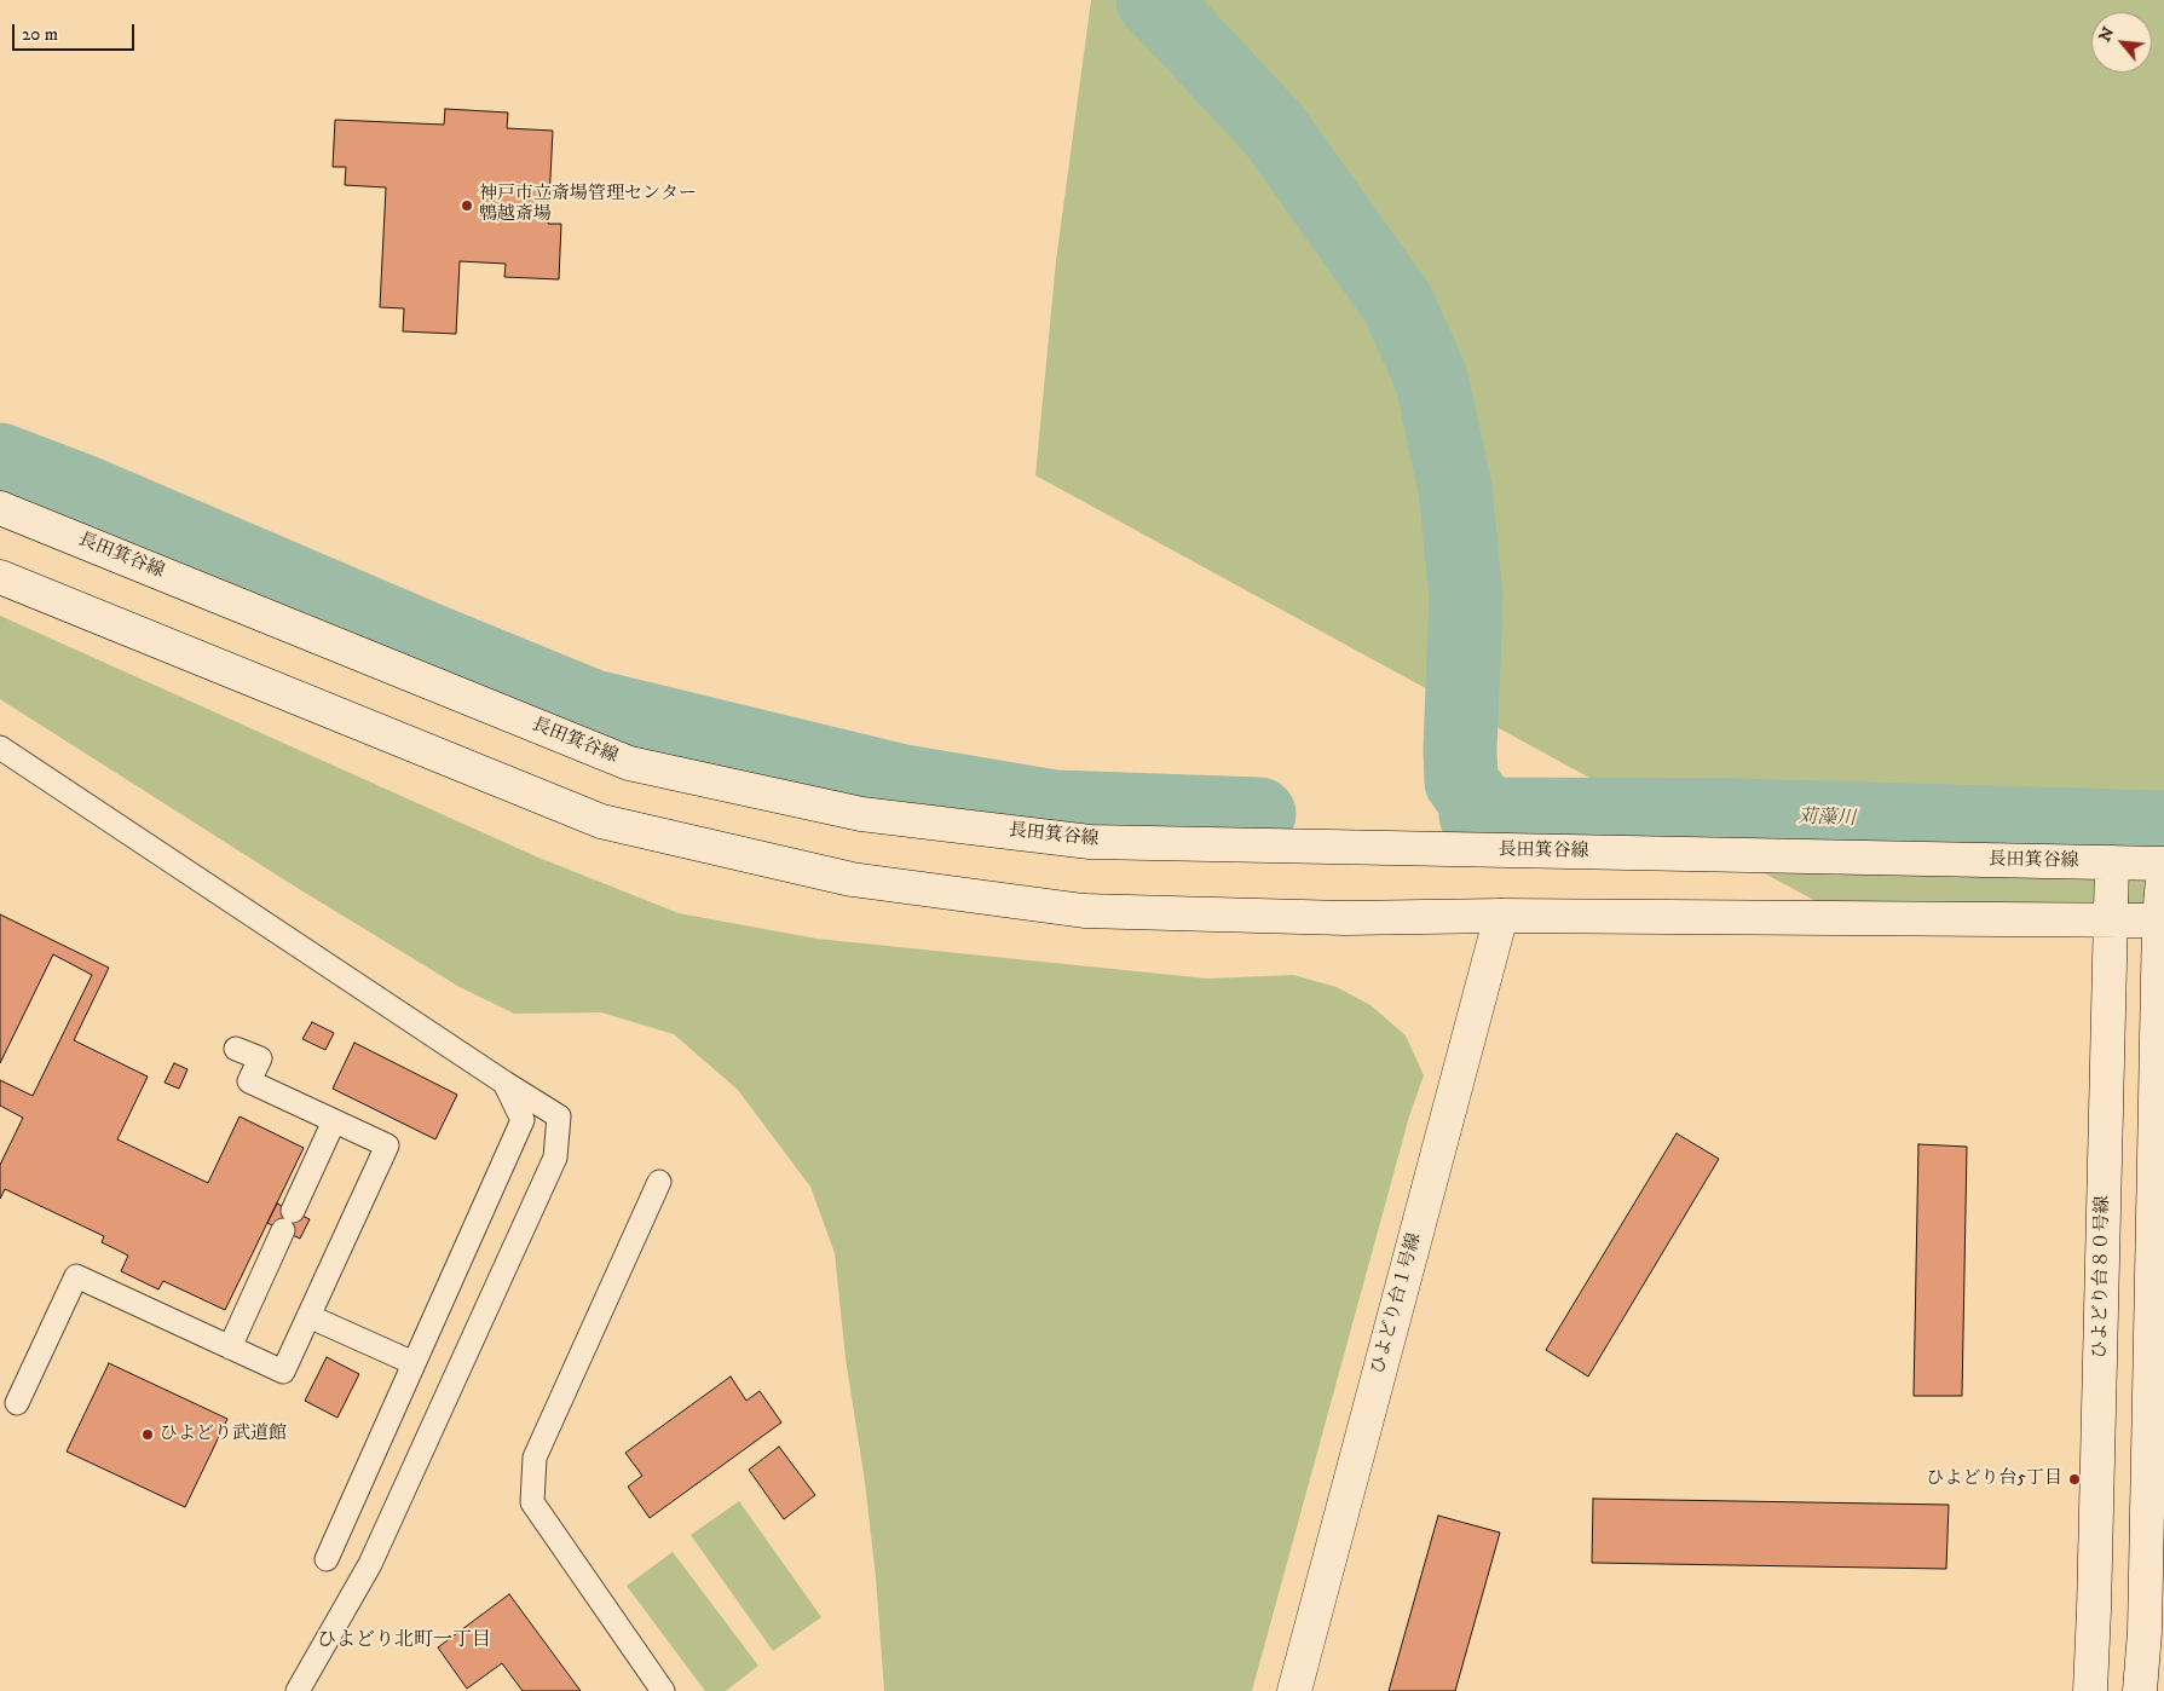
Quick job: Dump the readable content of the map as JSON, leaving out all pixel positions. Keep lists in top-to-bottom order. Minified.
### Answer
{"streets":{"street":["長田箕谷線","ひよどり台８０号線","ひよどり台１号線"]},"crossings":[["長田箕谷線","ひよどり台８０号線"]],"districts":["ひよどり北町一丁目"],"water":["苅藻川"],"places":["神戸市立斎場管理センター 鵯越斎場","ひよどり武道館","ひよどり台5丁目"],"scale_bar":"20 m","north":"top left"}
